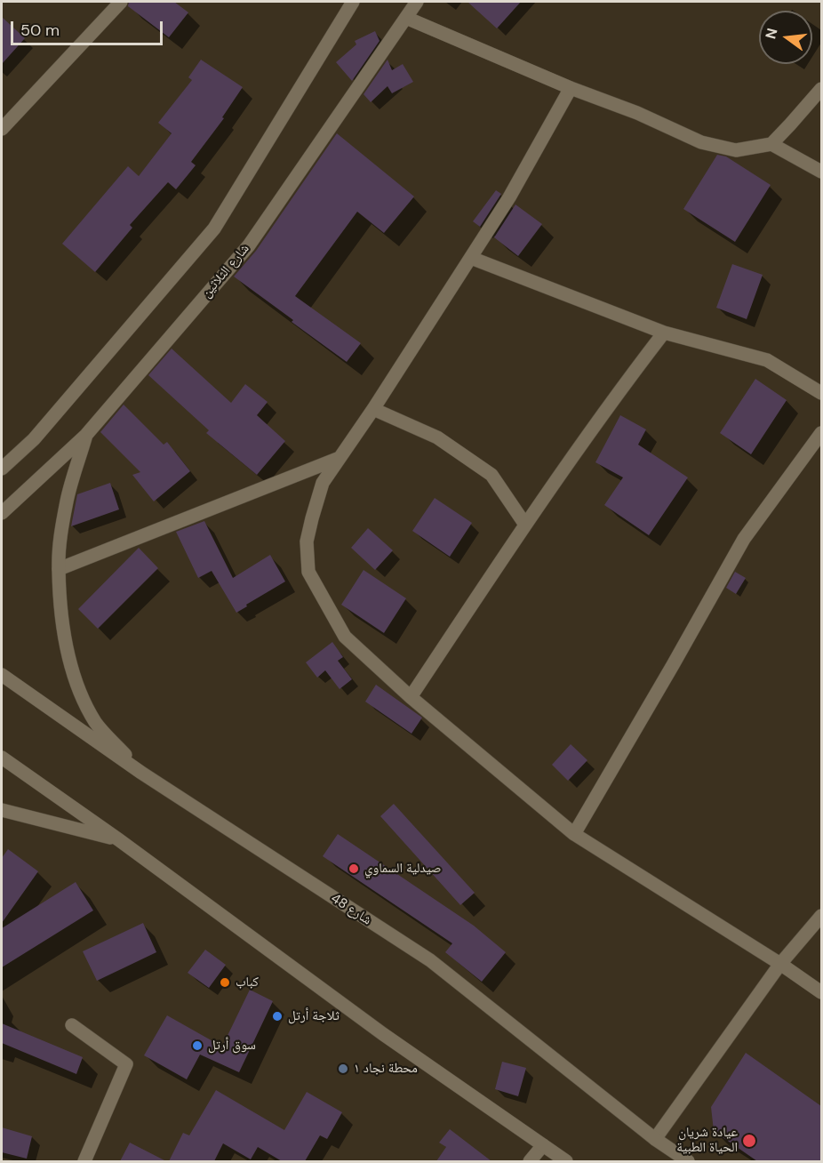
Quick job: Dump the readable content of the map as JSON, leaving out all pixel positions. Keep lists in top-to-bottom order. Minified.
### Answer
{"streets":{"street":["شارع الثلاثين","شارع 48"]},"places":["صيدلية السماوي","كباب","ثلاجة أرتل","سوق أرتل","محطة نجاد ١","عيادة شريان الحياة الطبية"],"scale_bar":"50 m","north":"left"}
